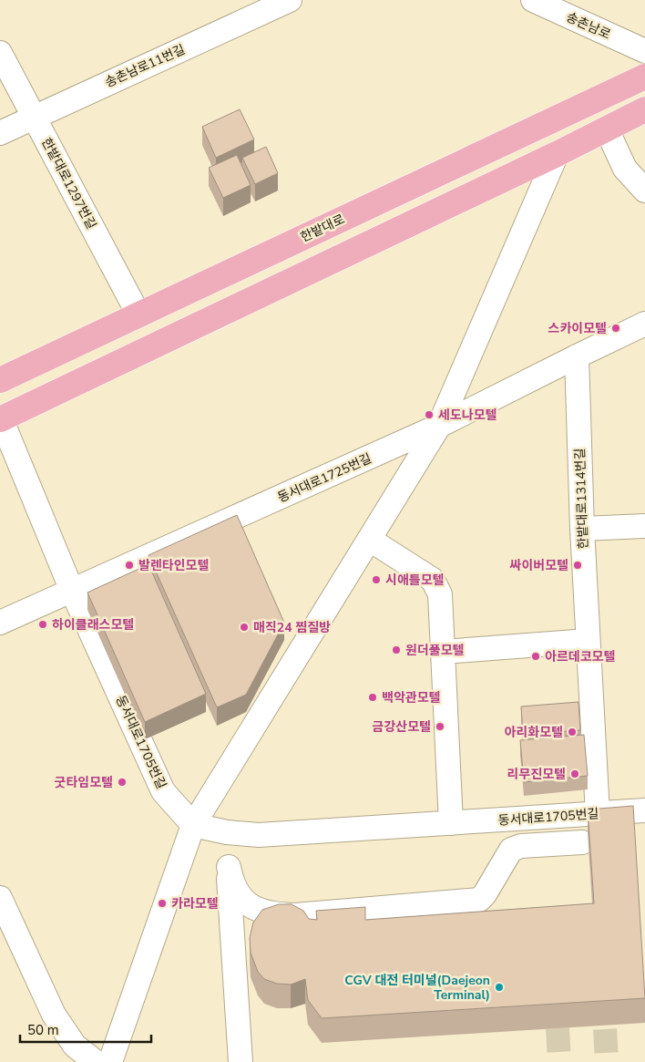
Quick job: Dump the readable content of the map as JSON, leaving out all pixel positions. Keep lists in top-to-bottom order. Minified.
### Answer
{"streets":{"main road":["한밭대로"],"street":["송촌남로","송촌남로11번길","한밭대로1297번길","동서대로1725번길","한밭대로1314번길","동서대로1705번길"]},"crossings":[["송촌남로11번길","한밭대로1297번길"],["한밭대로1297번길","한밭대로"],["동서대로1725번길","한밭대로1314번길"],["동서대로1725번길","동서대로1705번길"],["한밭대로1314번길","동서대로1705번길"]],"places":["스카이모텔","세도나모텔","발렌타인모텔","싸이버모텔","시애틀모텔","하이클래스모텔","매직24 찜질방","원더풀모텔","아르데코모텔","백악관모텔","금강산모텔","아리화모텔","리무진모텔","굿타임모텔","카라모텔","CGV 대전 터미널(Daejeon Terminal)"],"scale_bar":"50 m"}
